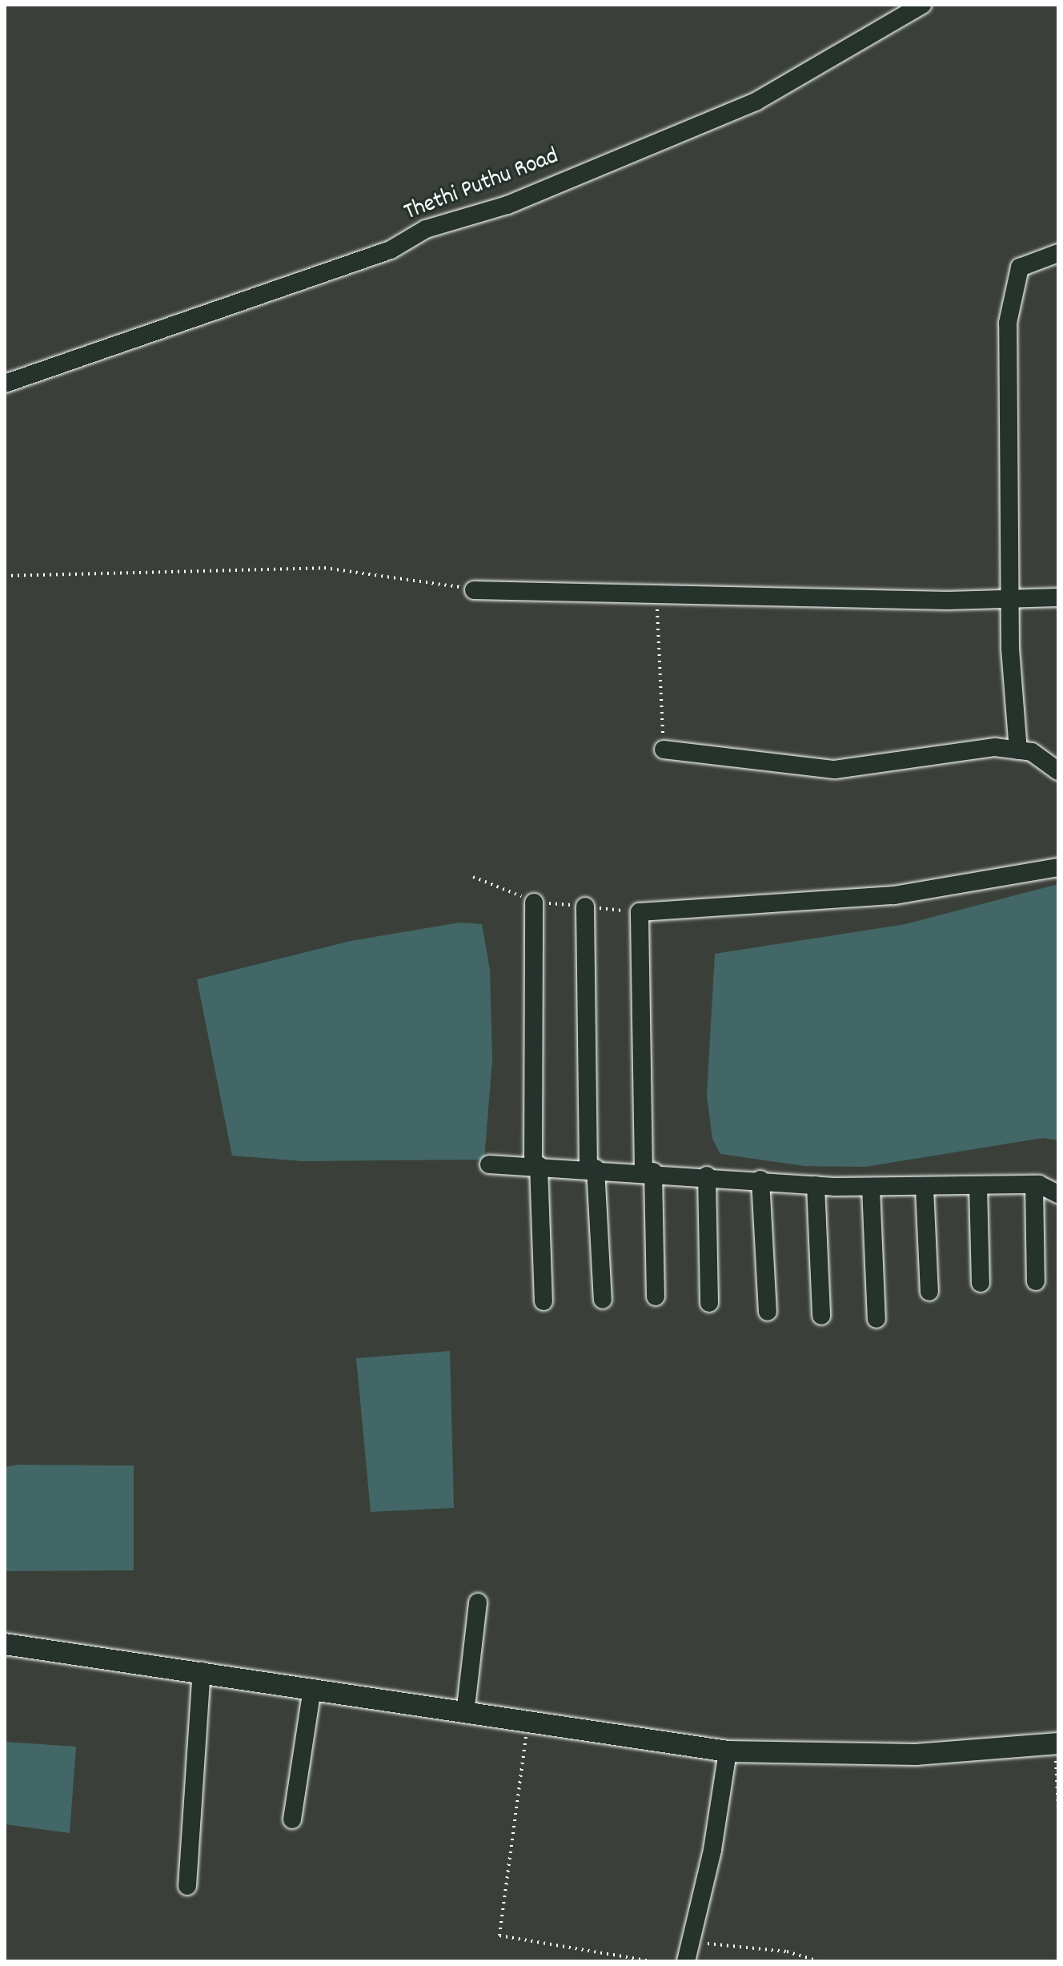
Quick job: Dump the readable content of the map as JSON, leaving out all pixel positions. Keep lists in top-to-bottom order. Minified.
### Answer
{"streets":{"street":["Thethi Puthu Road"]}}
